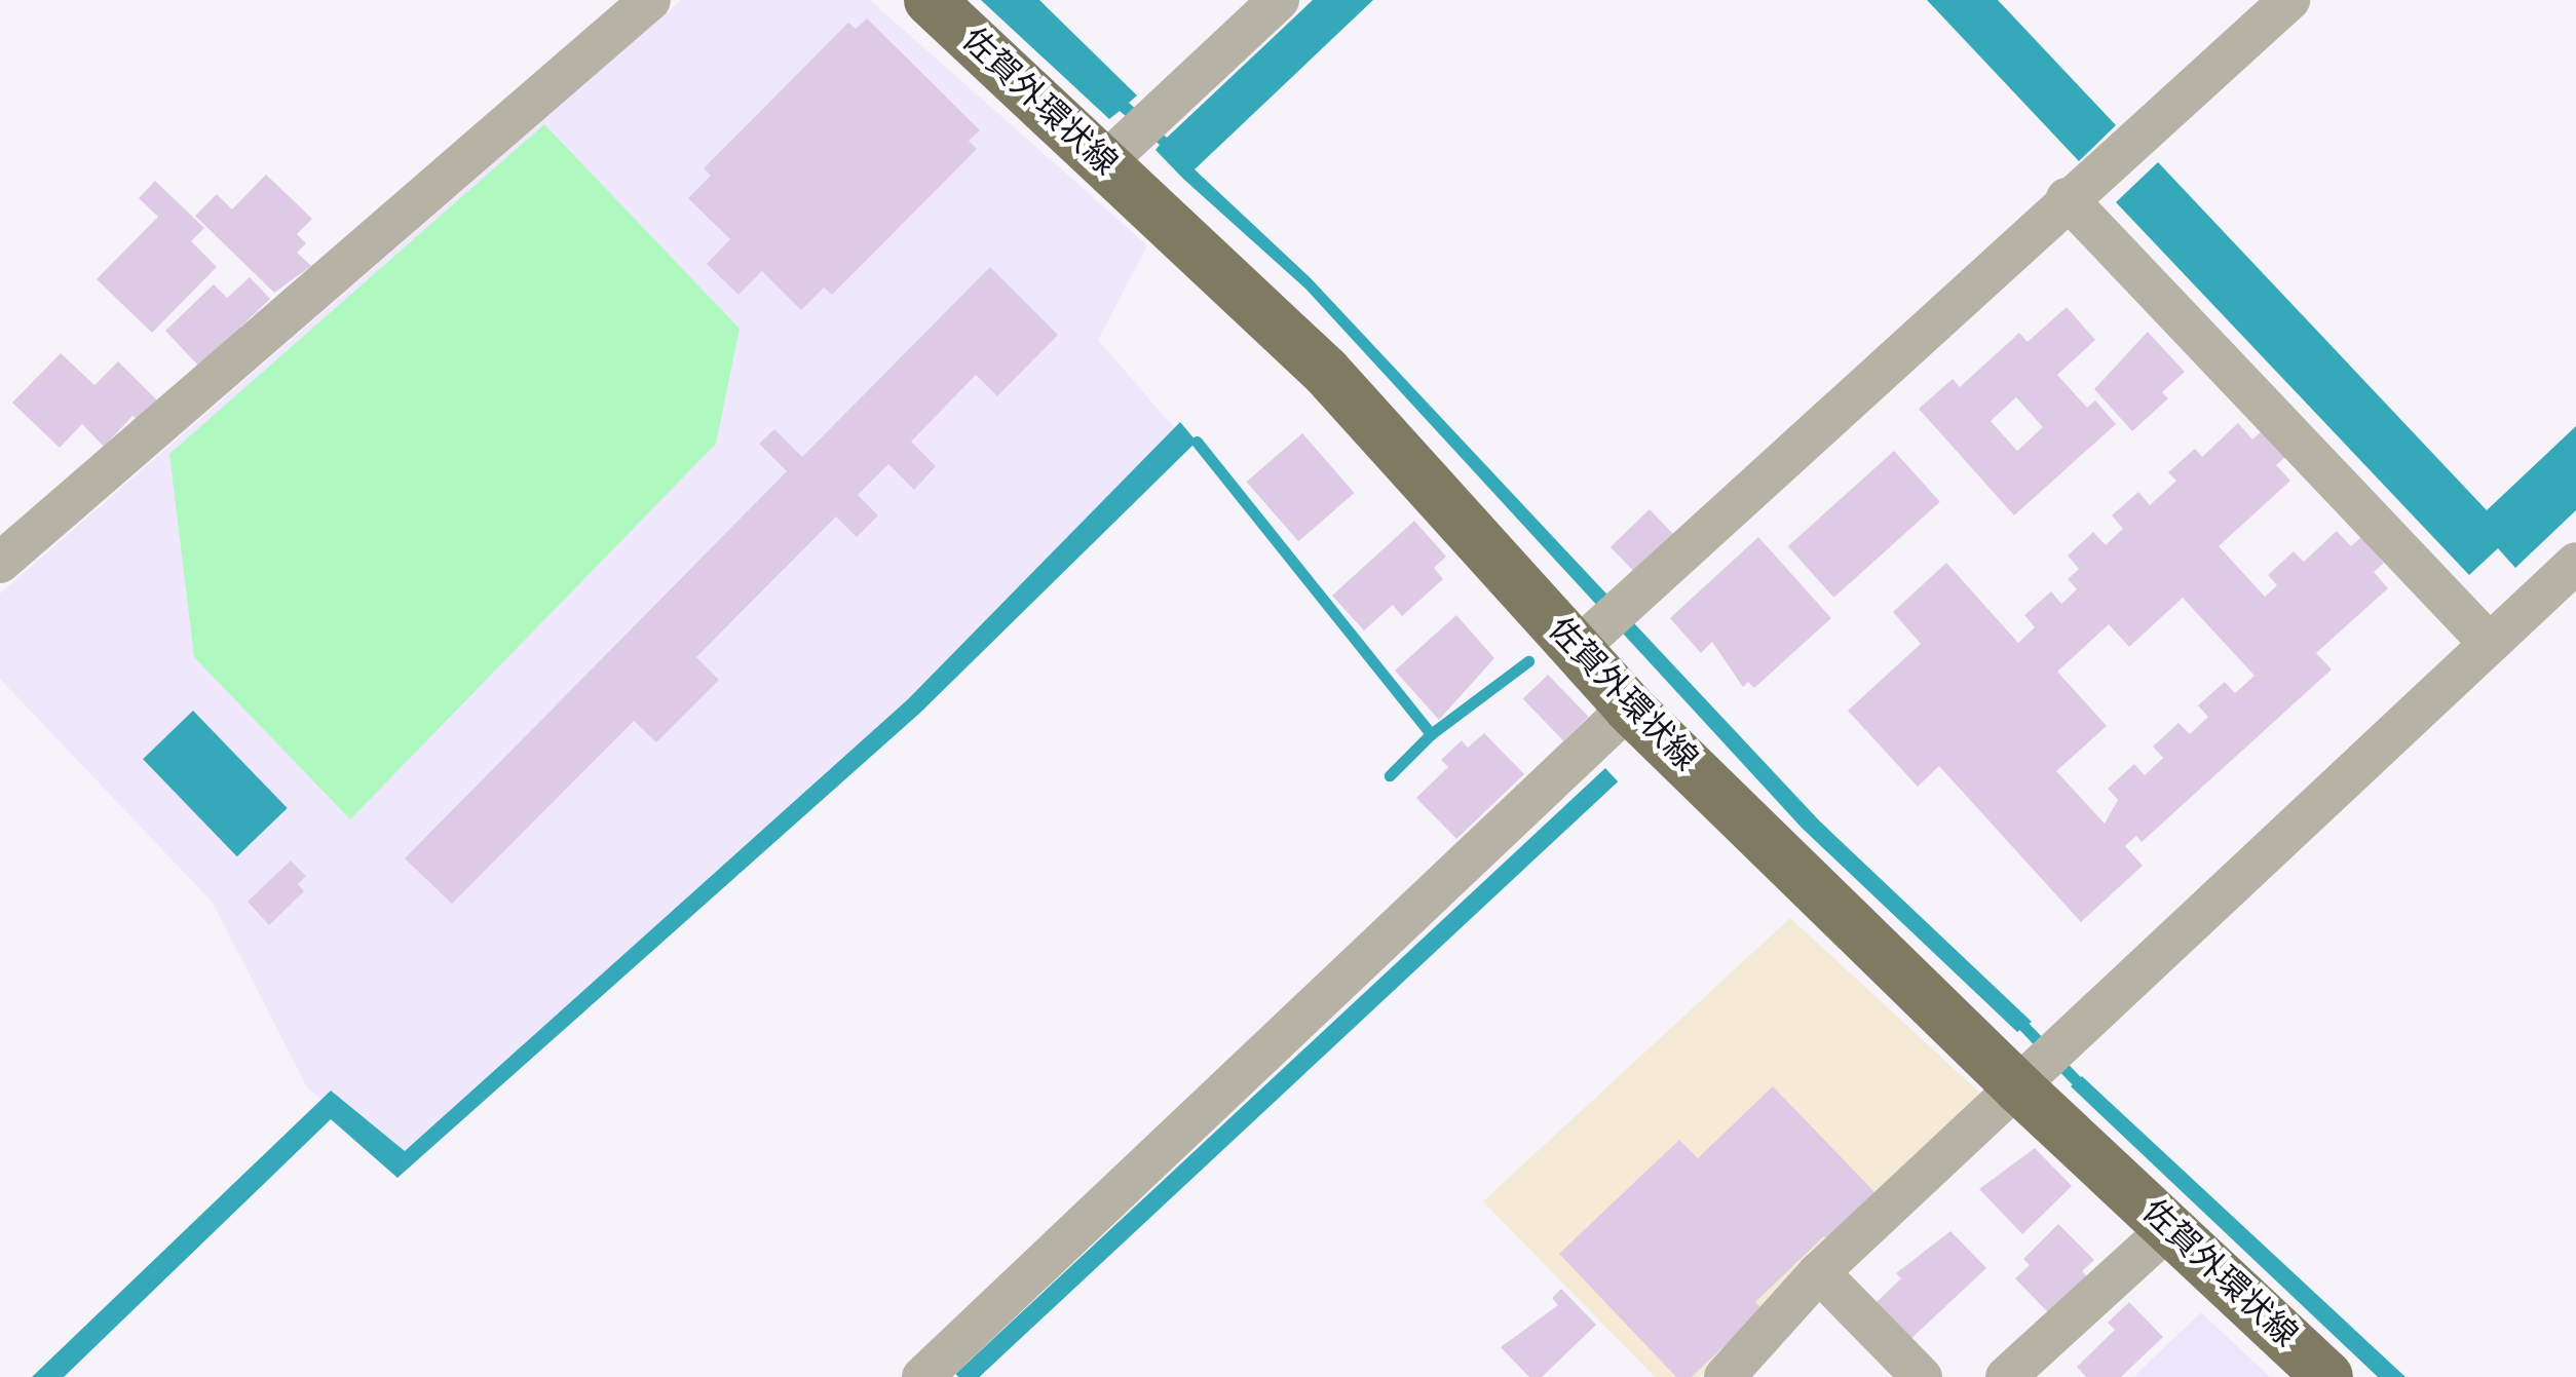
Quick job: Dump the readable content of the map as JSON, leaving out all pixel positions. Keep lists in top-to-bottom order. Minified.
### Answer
{"streets":{"main road":["佐賀外環状線"]}}
